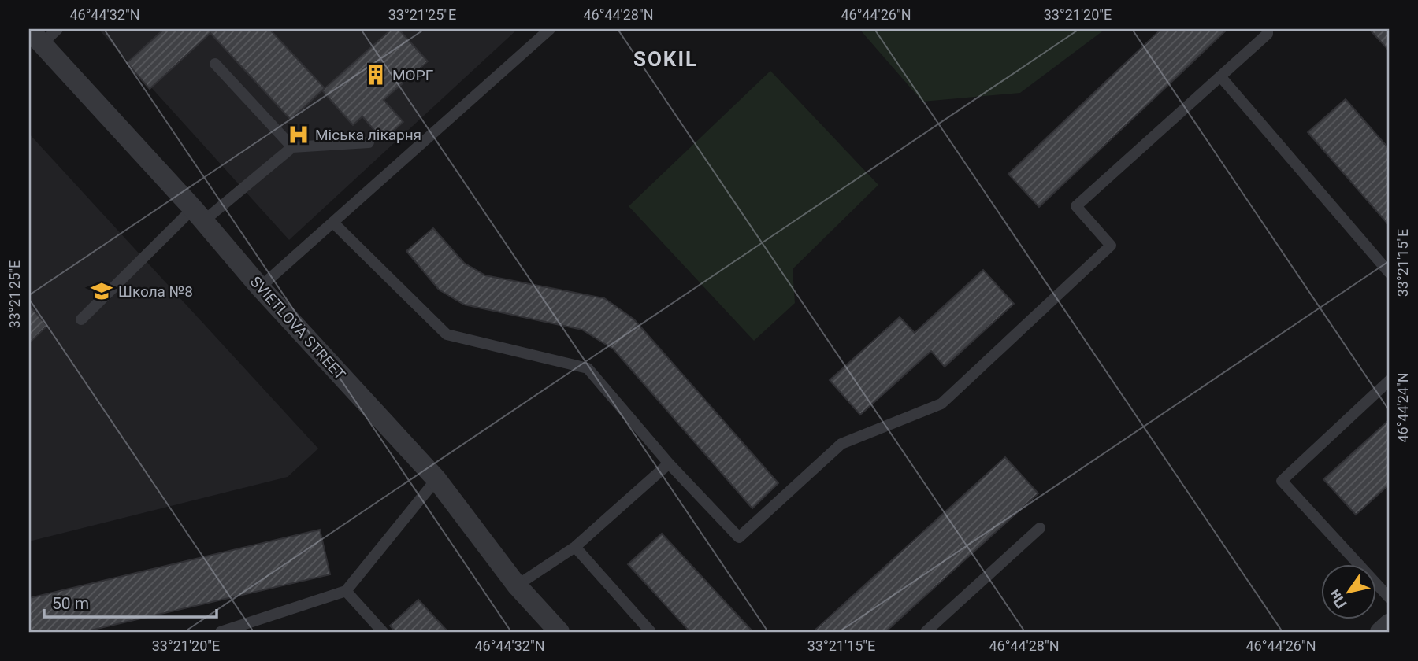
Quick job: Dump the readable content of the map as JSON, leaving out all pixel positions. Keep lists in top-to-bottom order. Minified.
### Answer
{"streets":{"street":["SVIETLOVA STREET"]},"districts":["SOKIL"],"places":{"building":["МОРГ"],"hospital":["Міська лікарня"],"school or university":["Школа №8"]},"scale_bar":"50 m","north":"bottom left","coordinates":["46°44'32\"N","33°21'25\"E","46°44'28\"N","46°44'26\"N","33°21'20\"E","33°21'15\"E","46°44'24\"N"]}
